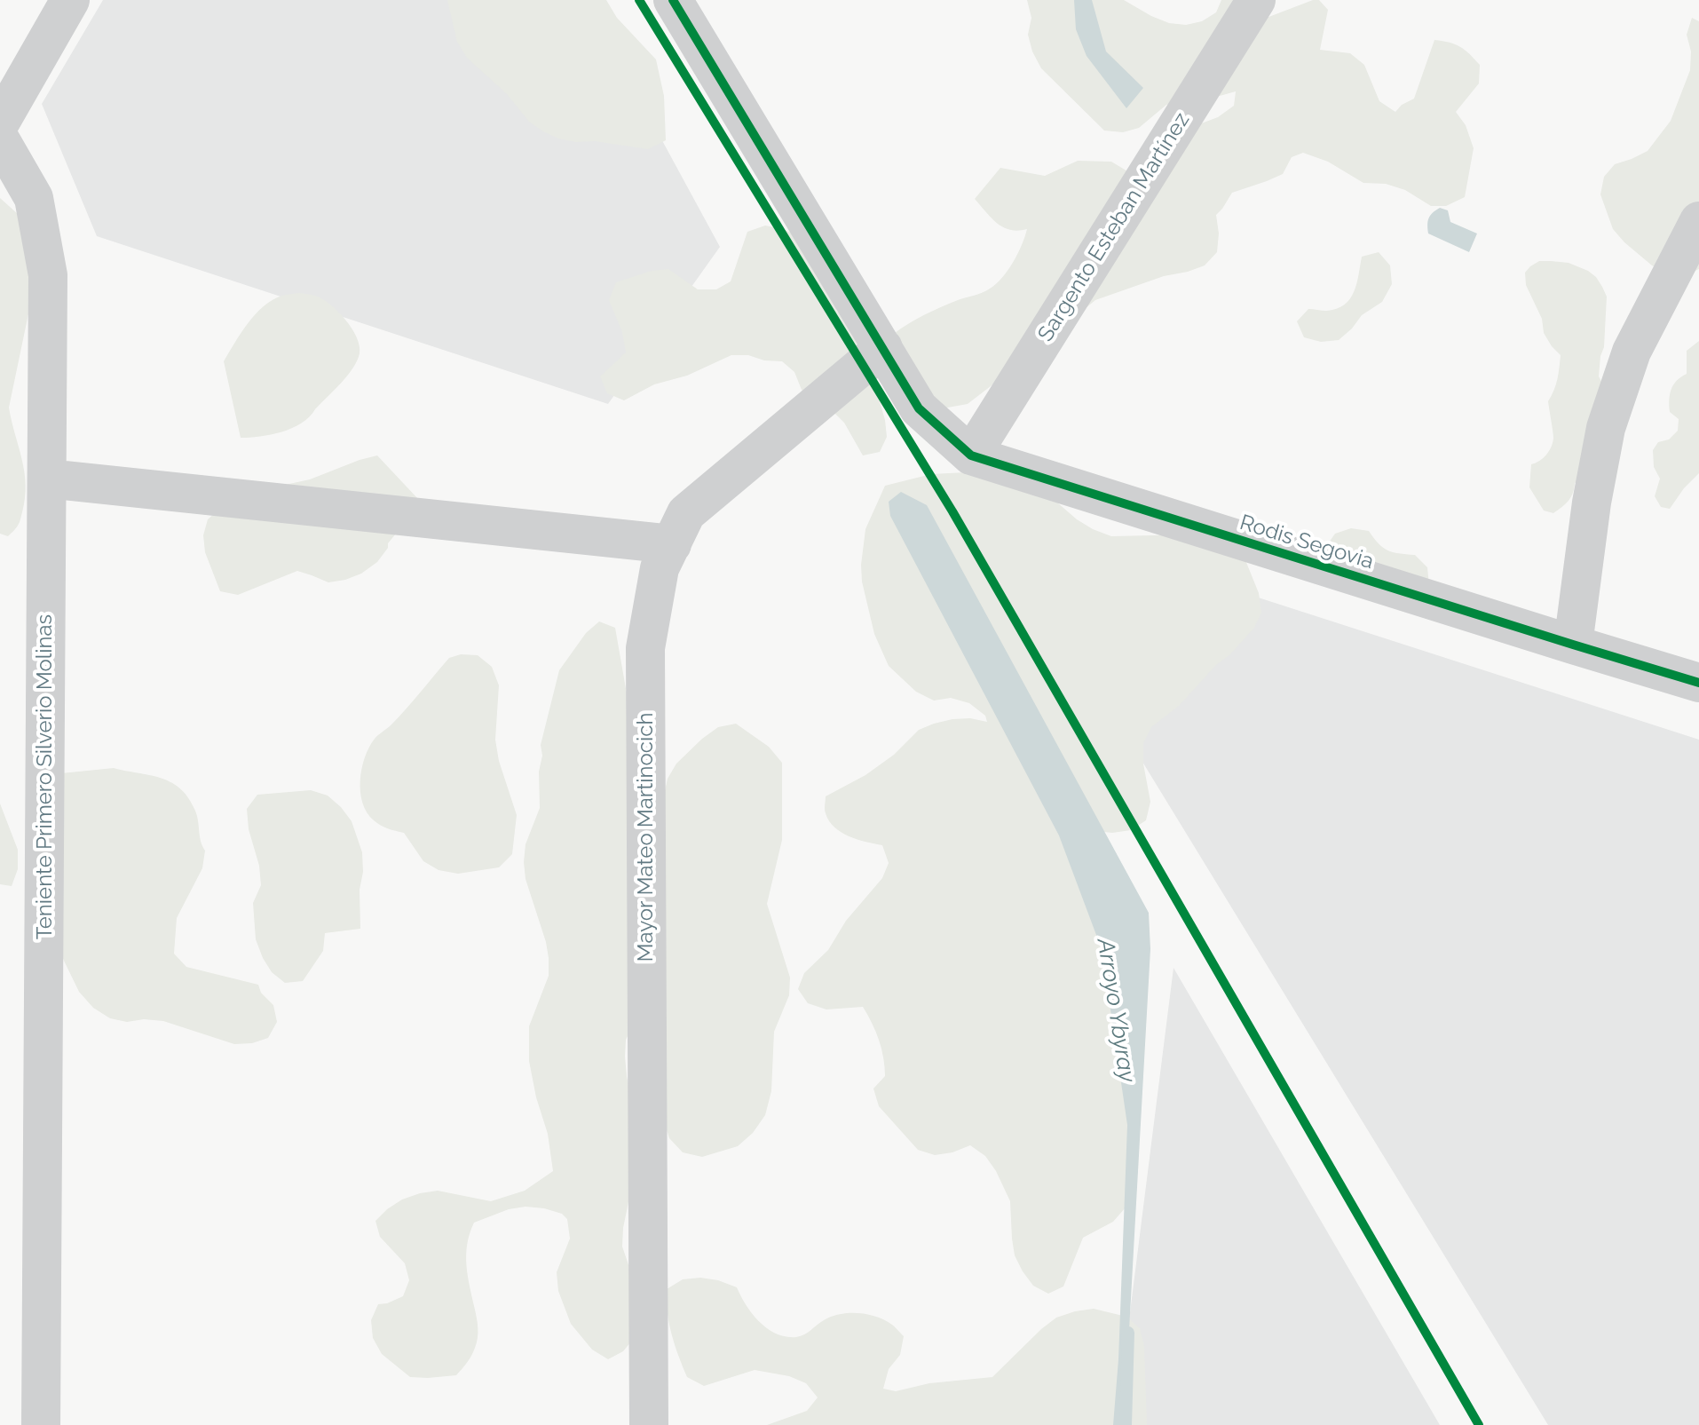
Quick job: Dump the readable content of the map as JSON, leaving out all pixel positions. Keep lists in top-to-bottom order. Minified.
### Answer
{"streets":{"street":["Sargento Esteban Martínez","Rodis Segovia","Teniente Primero Silverio Molinas","Mayor Mateo Martinocich"]},"crossings":[["Sargento Esteban Martínez","Rodis Segovia"],["Rodis Segovia","Mayor Mateo Martinocich"]],"water":["Arroyo Ybyray"]}
